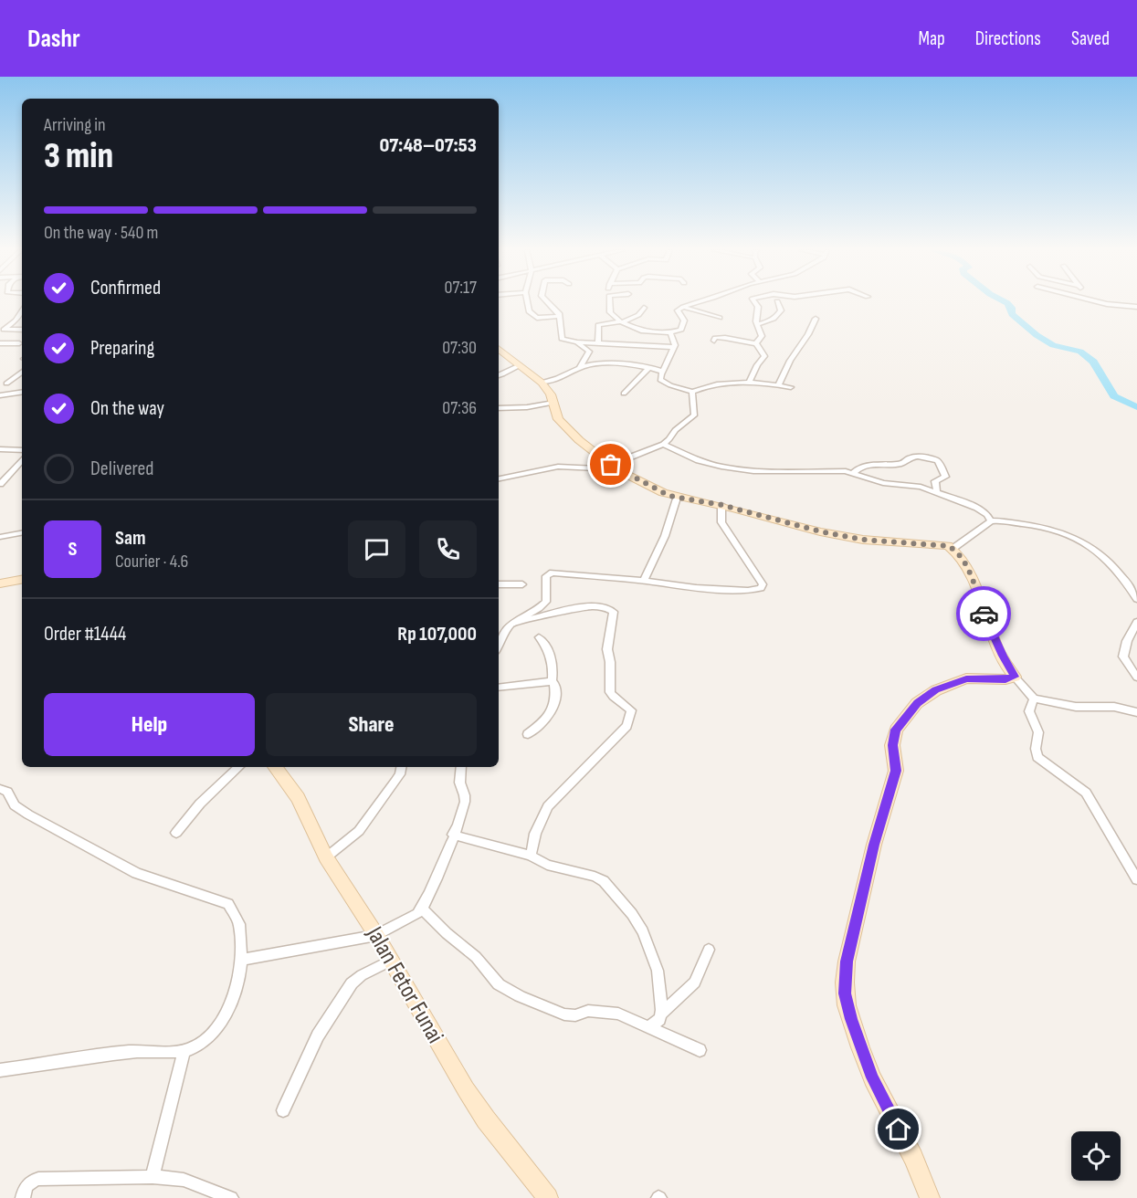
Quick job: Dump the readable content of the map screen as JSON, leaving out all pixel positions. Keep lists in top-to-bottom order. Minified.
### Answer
{"streets":{"street":["Jalan Fetor Funai"]},"page":{"header":"Dashr","nav":["Map","Directions","Saved"],"heading":["3 min","Arriving in","07:48–07:53"],"panel":["Sam","Courier · 4.6","Order #1444","Rp 107,000"],"bar":"On the way · 540 m","list":[["Confirmed","07:17"],["Preparing","07:30"],["On the way","07:36"],"Delivered"],"round":"S","buttons":["Help","Share"]}}
